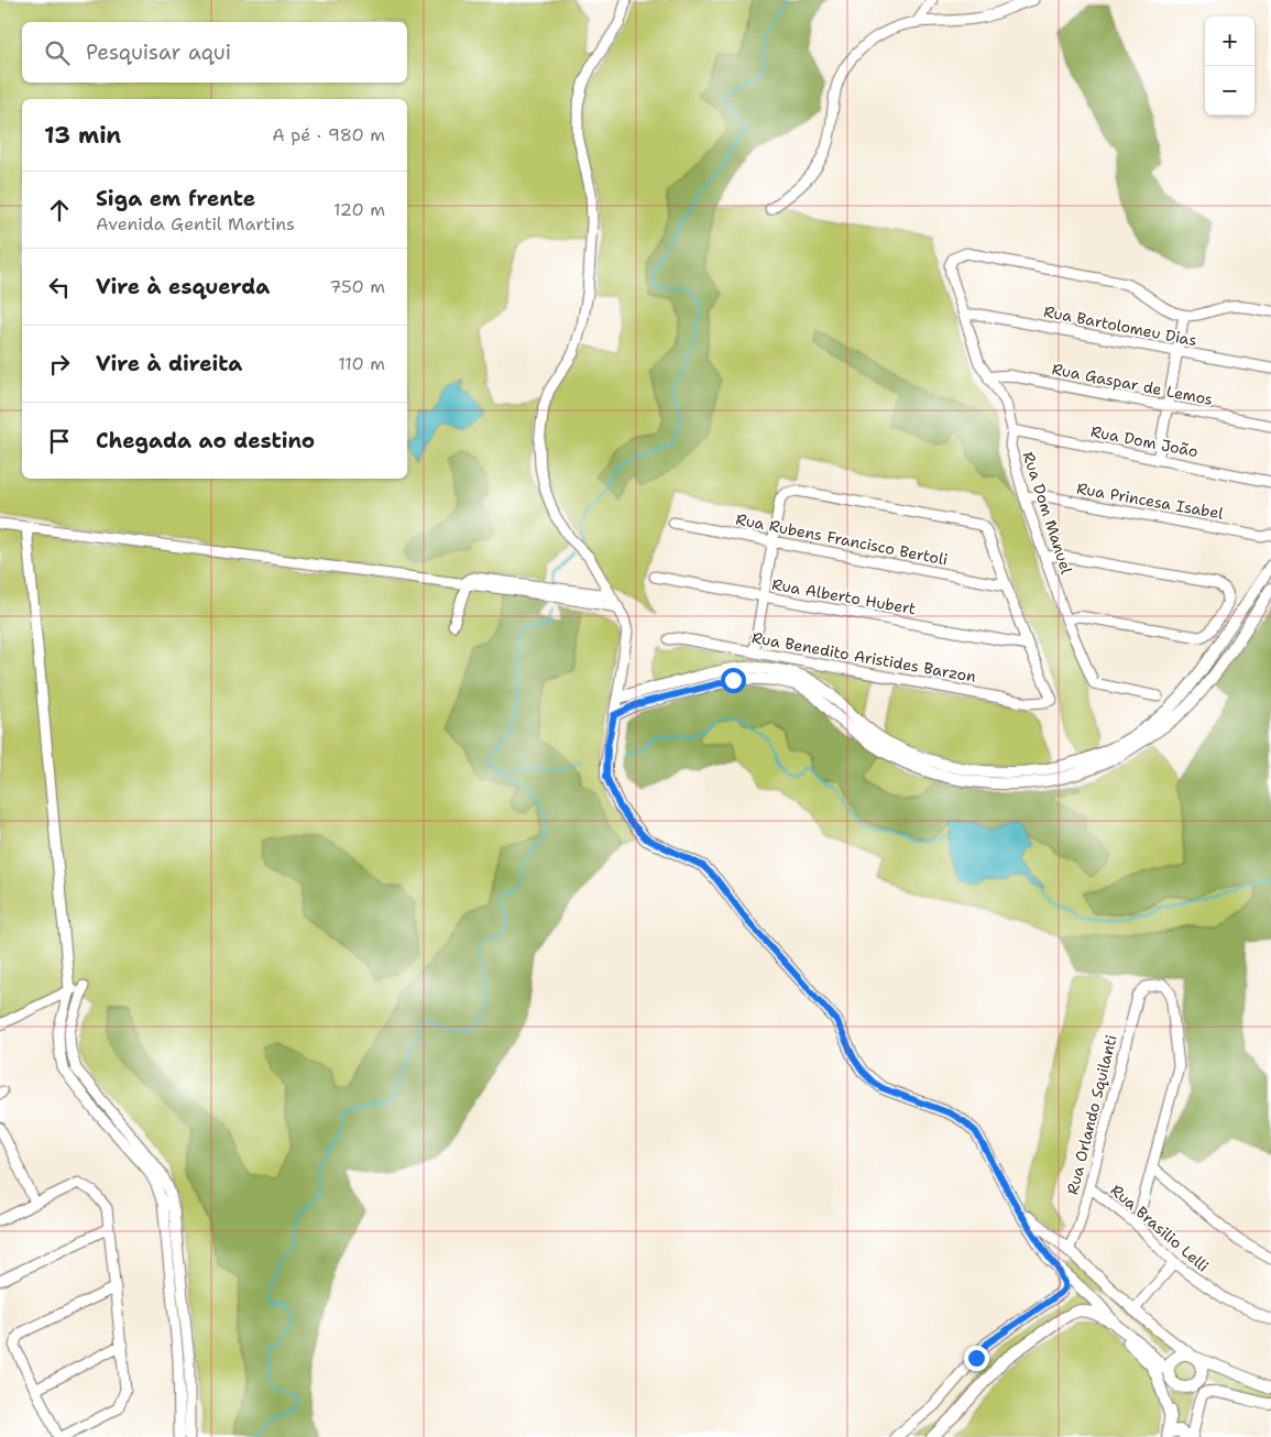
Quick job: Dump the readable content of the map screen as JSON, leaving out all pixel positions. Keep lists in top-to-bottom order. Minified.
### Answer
{"streets":{"street":["Rua Bartolomeu Dias","Rua Gaspar de Lemos","Rua Dom João","Rua Princesa Isabel","Rua Dom Manuel","Rua Rubens Francisco Bertoli","Rua Alberto Hubert","Rua Benedito Aristides Barzon","Rua Orlando Squilanti","Rua Brasilio Lelli"]},"crossings":[["Rua Bartolomeu Dias","Rua Dom Manuel"],["Rua Gaspar de Lemos","Rua Dom Manuel"],["Rua Dom João","Rua Dom Manuel"],["Rua Princesa Isabel","Rua Dom Manuel"],["Rua Alberto Hubert","Rua Benedito Aristides Barzon"],["Rua Orlando Squilanti","Rua Brasilio Lelli"]],"page":{"map_buttons":["+","−"],"search":"Pesquisar aqui","heading":["13 min","A pé · 980 m"],"list":[["Siga em frente","Avenida Gentil Martins","120 m"],["Vire à esquerda","750 m"],["Vire à direita","110 m"],"Chegada ao destino"]}}
